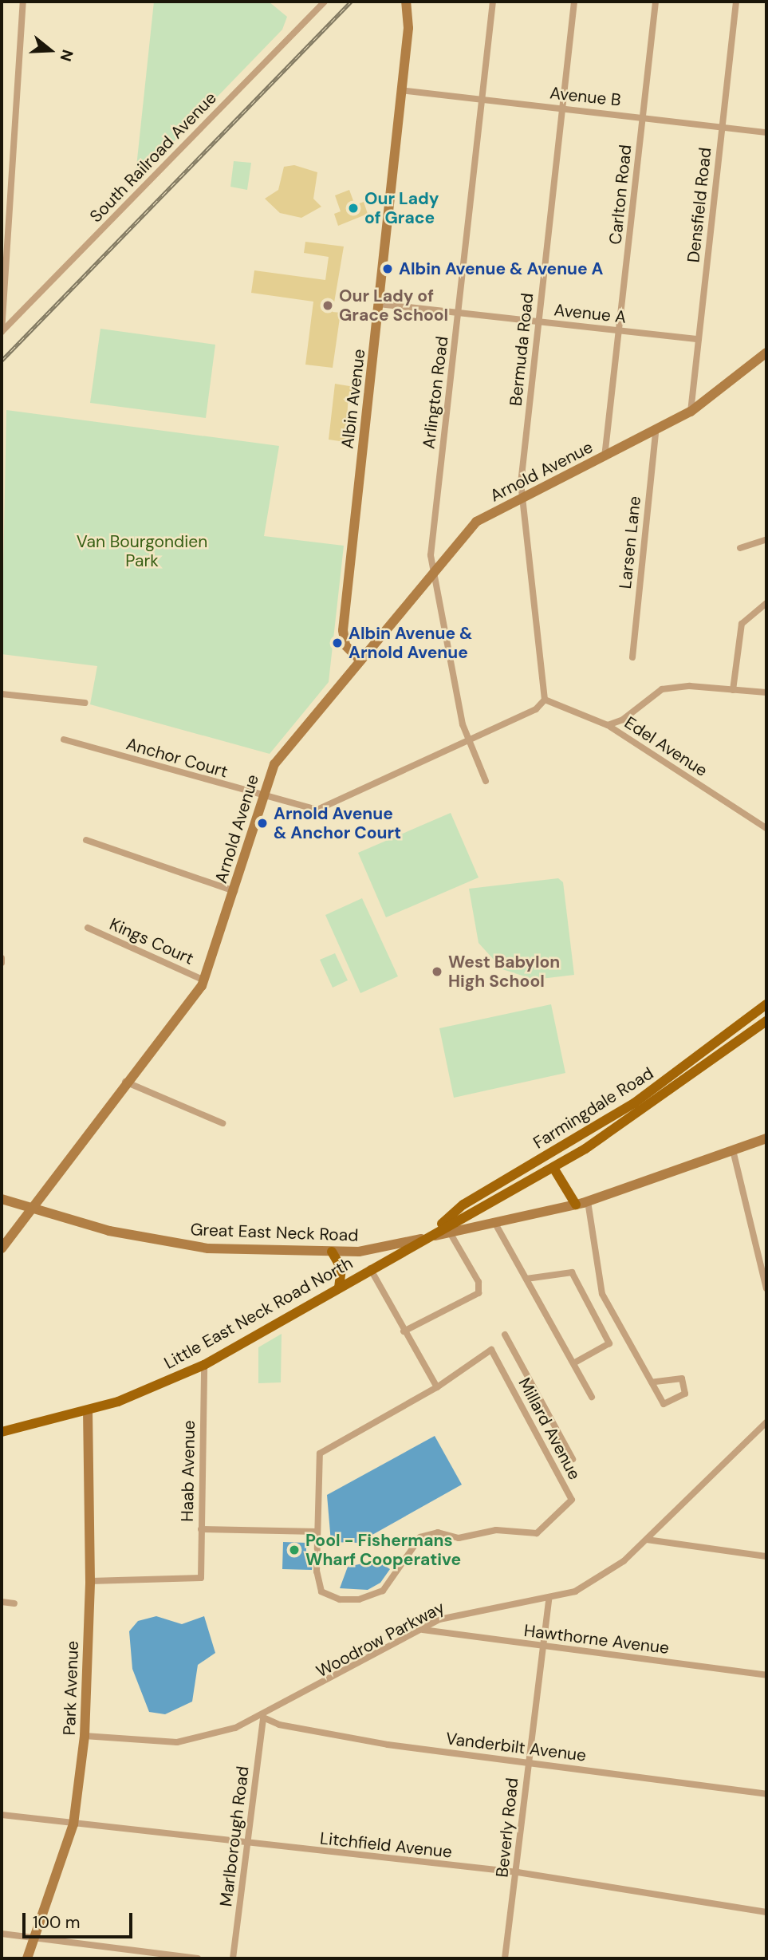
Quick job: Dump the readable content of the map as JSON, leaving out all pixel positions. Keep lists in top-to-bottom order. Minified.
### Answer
{"streets":{"main road":["Farmingdale Road","Little East Neck Road North"],"street":["Avenue B","South Railroad Avenue","Carlton Road","Densfield Road","Avenue A","Bermuda Road","Arlington Road","Albin Avenue","Arnold Avenue","Larsen Lane","Edel Avenue","Anchor Court","Kings Court","Great East Neck Road","Millard Avenue","Haab Avenue","Woodrow Parkway","Hawthorne Avenue","Park Avenue","Vanderbilt Avenue","Beverly Road","Marlborough Road","Litchfield Avenue"]},"crossings":[["Avenue B","Carlton Road"],["Avenue B","Densfield Road"],["Avenue B","Bermuda Road"],["Avenue B","Arlington Road"],["Avenue B","Albin Avenue"],["Carlton Road","Avenue A"],["Carlton Road","Arnold Avenue"],["Densfield Road","Avenue A"],["Densfield Road","Arnold Avenue"],["Avenue A","Bermuda Road"],["Avenue A","Arlington Road"],["Avenue A","Albin Avenue"],["Bermuda Road","Arnold Avenue"],["Bermuda Road","Edel Avenue"],["Bermuda Road","Anchor Court"],["Arlington Road","Arnold Avenue"],["Arlington Road","Anchor Court"],["Albin Avenue","Arnold Avenue"],["Arnold Avenue","Larsen Lane"],["Arnold Avenue","Anchor Court"],["Arnold Avenue","Kings Court"],["Arnold Avenue","Great East Neck Road"],["Edel Avenue","Anchor Court"],["Farmingdale Road","Great East Neck Road"],["Farmingdale Road","Little East Neck Road North"],["Great East Neck Road","Little East Neck Road North"],["Little East Neck Road North","Haab Avenue"],["Little East Neck Road North","Park Avenue"],["Haab Avenue","Park Avenue"],["Woodrow Parkway","Hawthorne Avenue"],["Woodrow Parkway","Park Avenue"],["Woodrow Parkway","Vanderbilt Avenue"],["Woodrow Parkway","Beverly Road"],["Woodrow Parkway","Marlborough Road"],["Hawthorne Avenue","Beverly Road"],["Park Avenue","Litchfield Avenue"],["Vanderbilt Avenue","Beverly Road"],["Vanderbilt Avenue","Marlborough Road"],["Beverly Road","Litchfield Avenue"],["Marlborough Road","Litchfield Avenue"]],"parks":["Van Bourgondien Park"],"places":["Our Lady of Grace","Albin Avenue & Avenue A","Our Lady of Grace School","Albin Avenue & Arnold Avenue","Arnold Avenue & Anchor Court","West Babylon High School","Pool - Fishermans Wharf Cooperative"],"scale_bar":"100 m","north":"right"}
